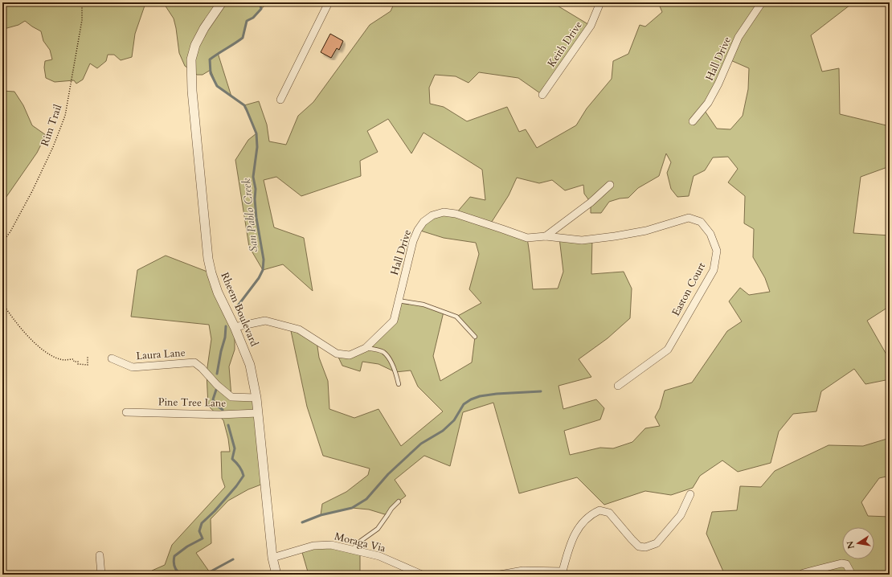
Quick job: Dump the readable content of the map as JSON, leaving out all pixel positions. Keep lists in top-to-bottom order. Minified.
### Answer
{"streets":{"street":["Keith Drive","Hall Drive","Easton Court","Rheem Boulevard","Laura Lane","Pine Tree Lane","Moraga Via"],"path":["Rim Trail"]},"crossings":[["Hall Drive","Easton Court"],["Hall Drive","Rheem Boulevard"],["Rheem Boulevard","Laura Lane"],["Rheem Boulevard","Pine Tree Lane"],["Rheem Boulevard","Moraga Via"]],"water":["San Pablo Creek"],"north":"left"}
